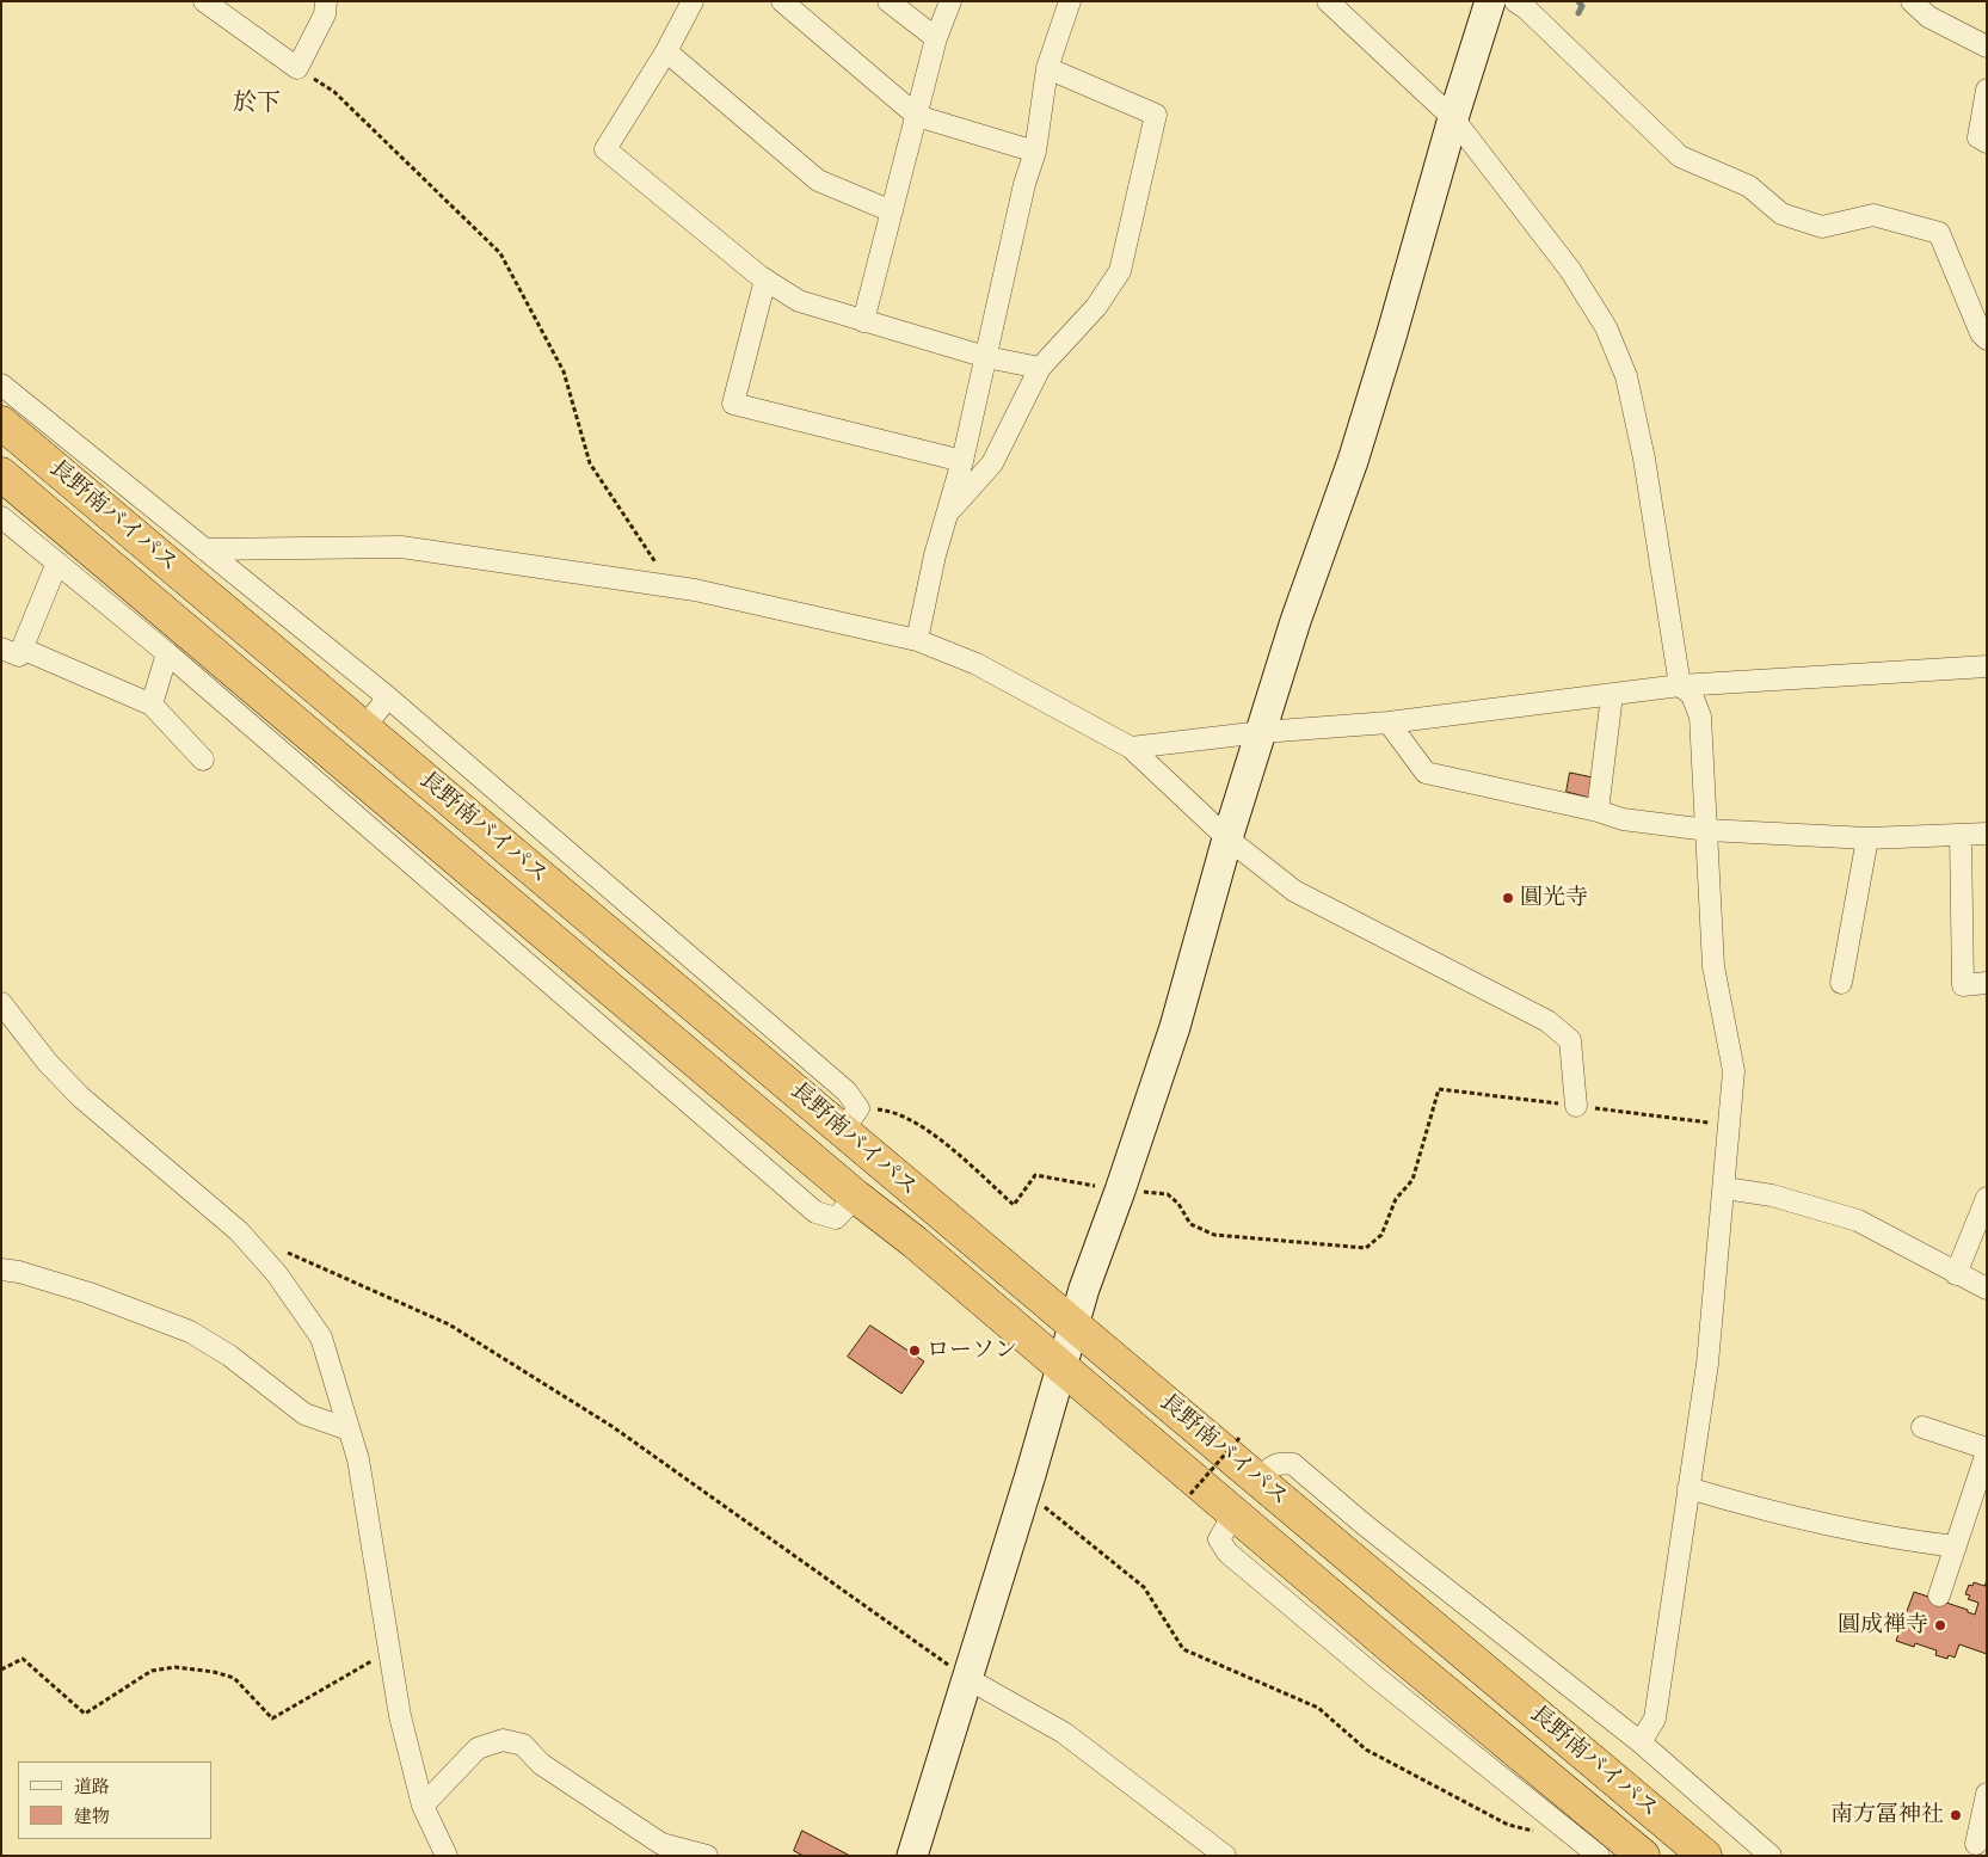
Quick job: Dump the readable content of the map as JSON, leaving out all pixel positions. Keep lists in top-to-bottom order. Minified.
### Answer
{"streets":{"highway":["長野南バイパス"]},"districts":["於下"],"places":["圓光寺","ローソン","圓成禅寺","南方冨神社"],"legend":["道路","建物"]}
